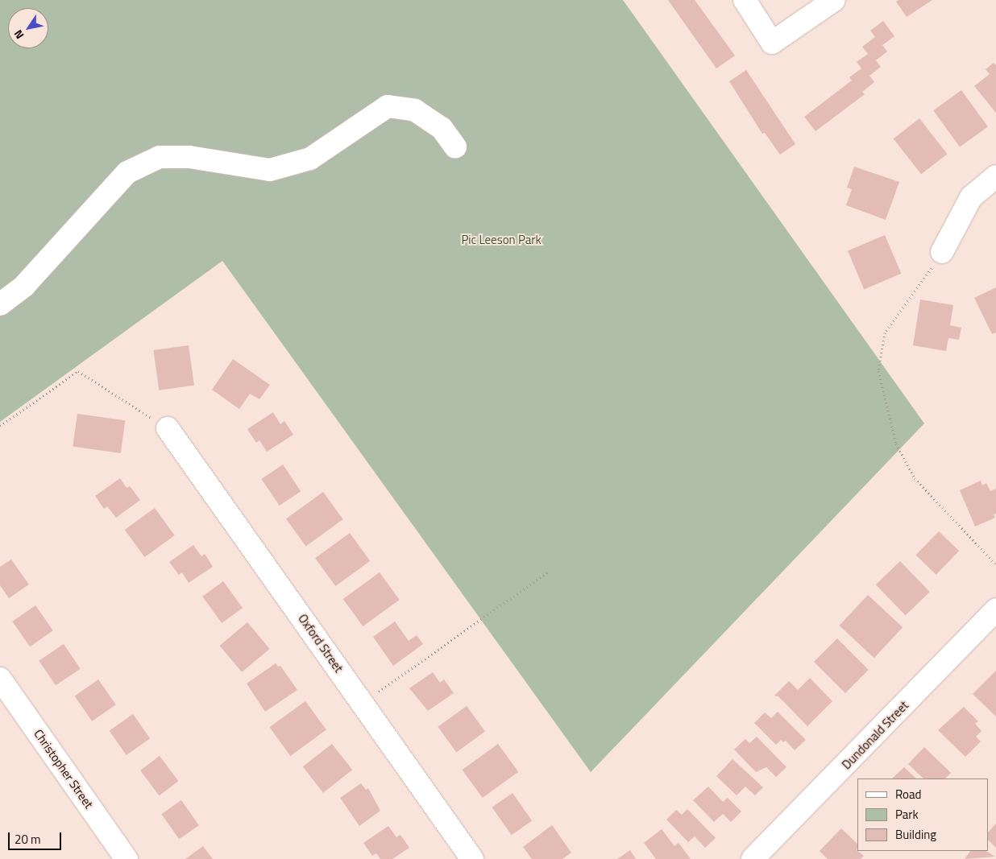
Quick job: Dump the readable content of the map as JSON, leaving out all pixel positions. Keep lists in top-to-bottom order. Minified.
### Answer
{"streets":{"street":["Oxford Street","Dundonald Street","Christopher Street"]},"parks":["Pic Leeson Park"],"legend":["Road","Park","Building"],"scale_bar":"20 m","north":"bottom left"}
